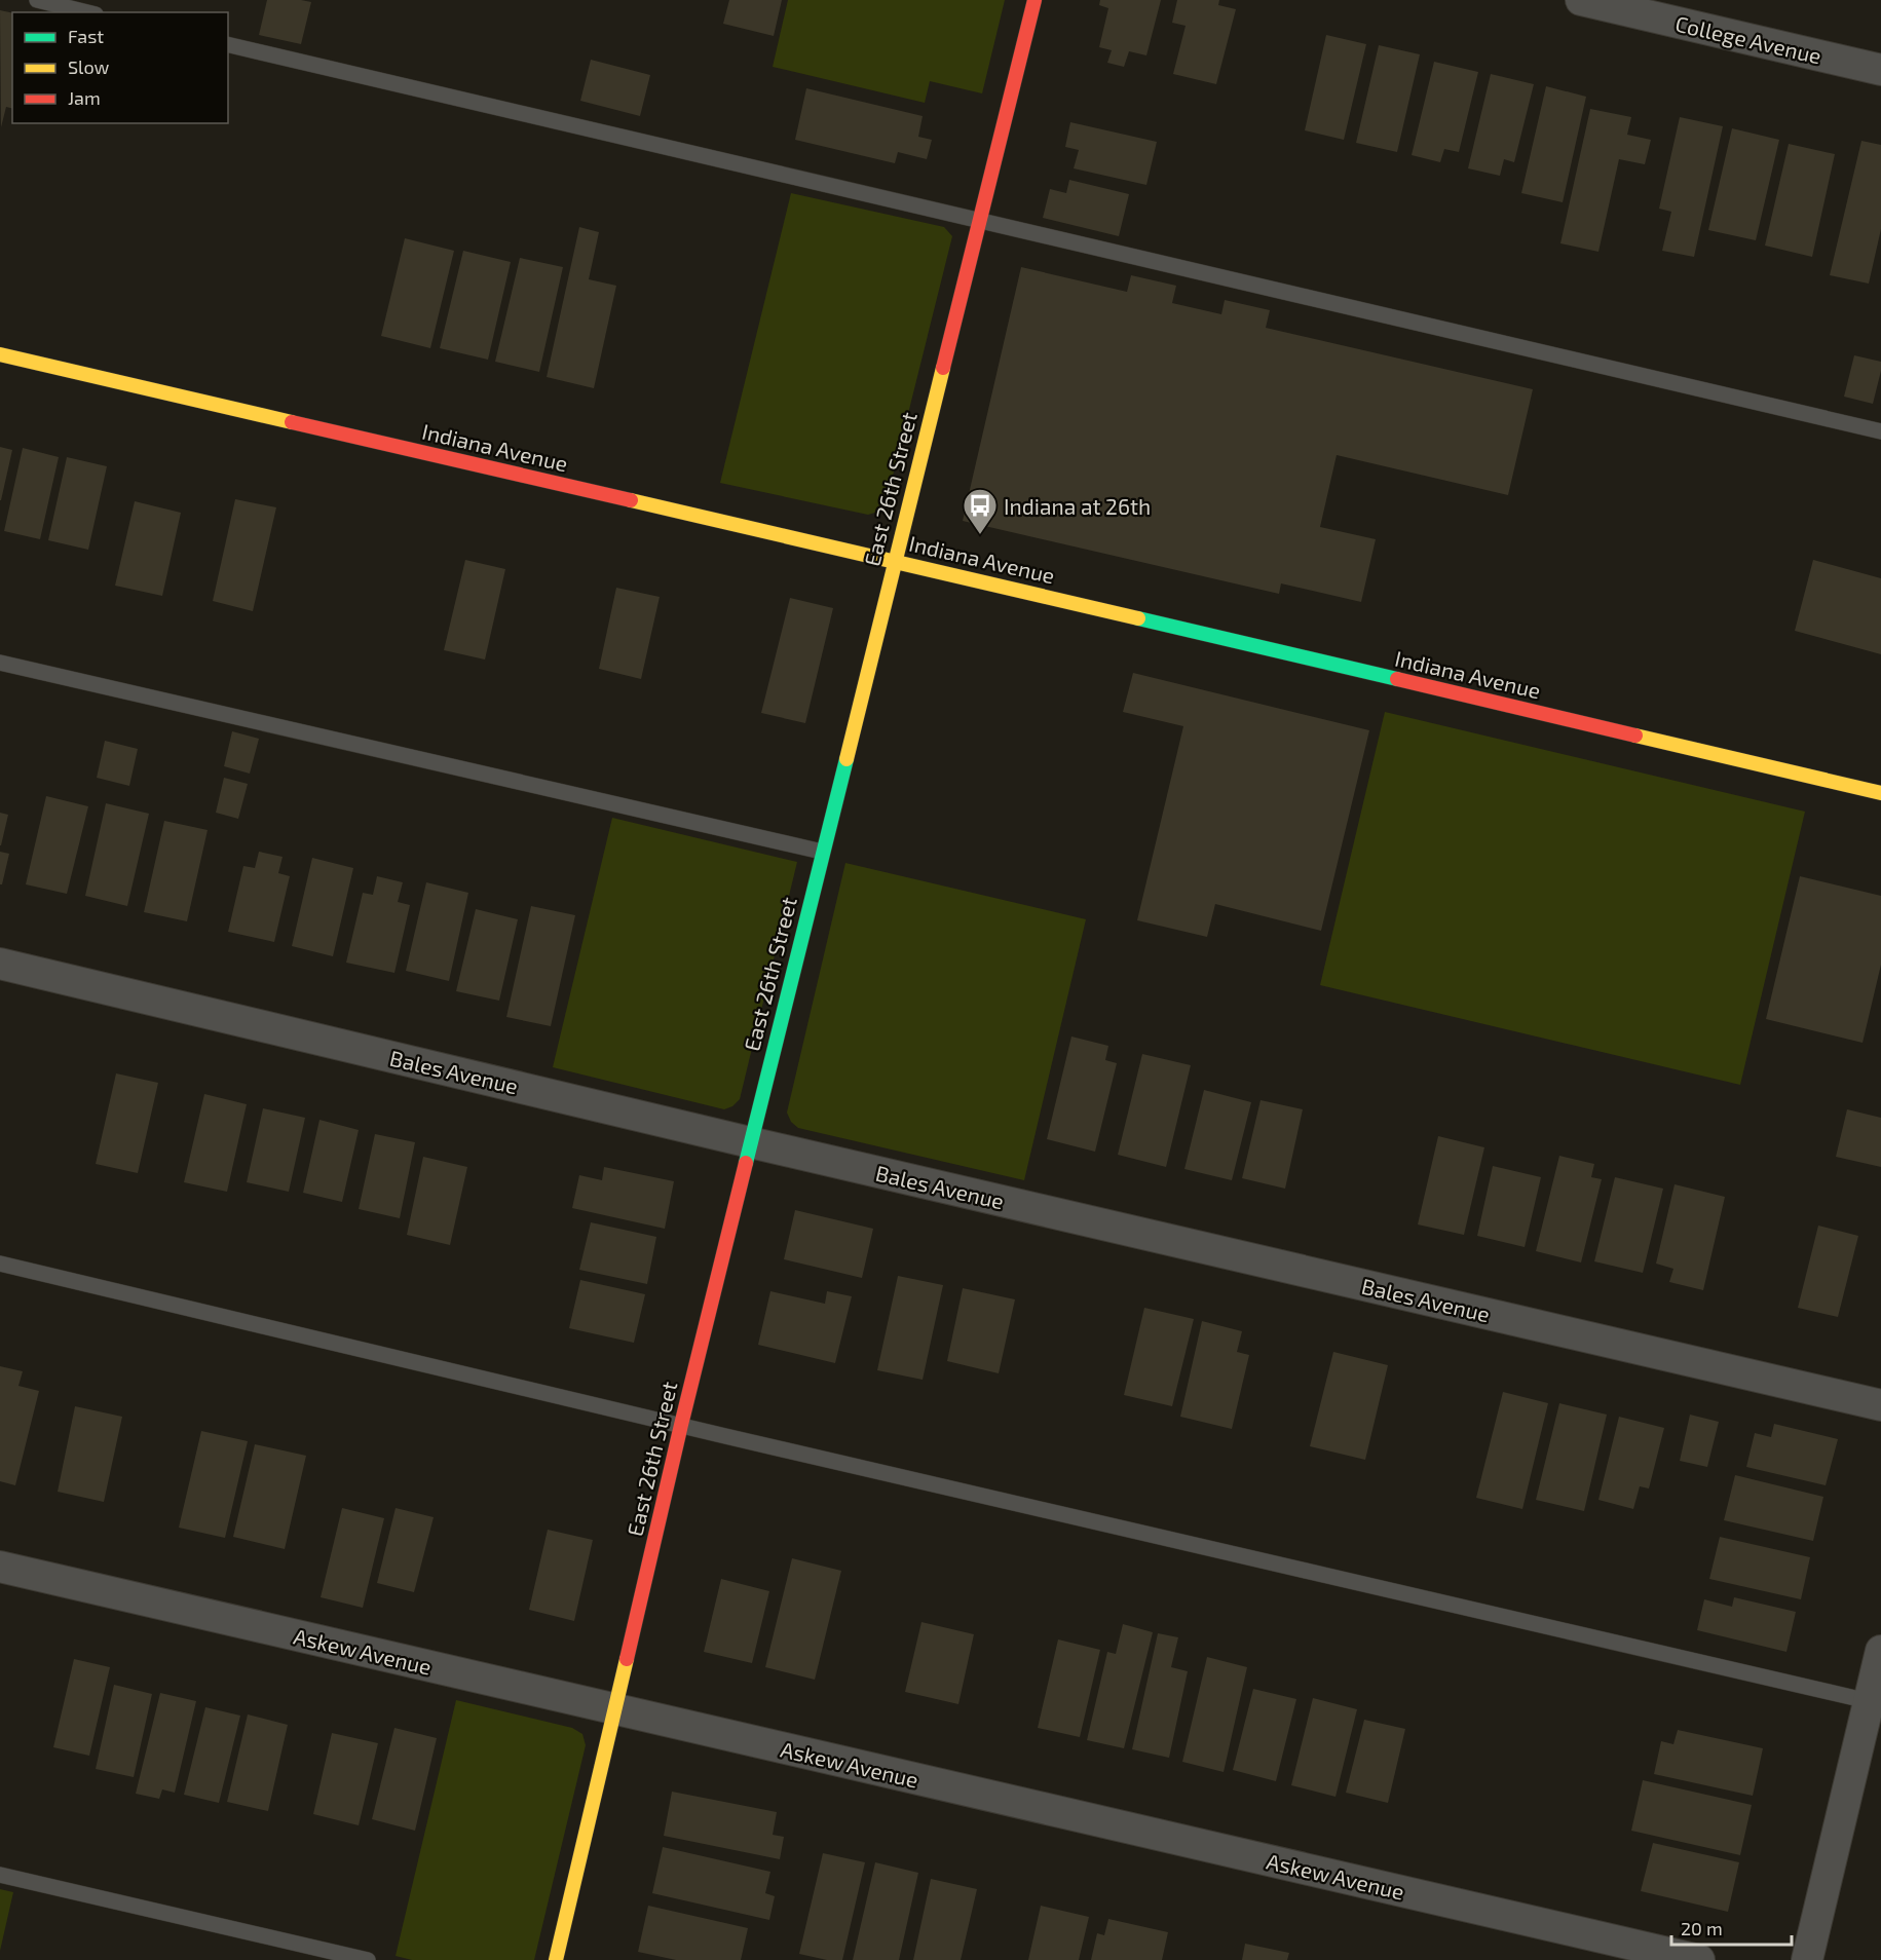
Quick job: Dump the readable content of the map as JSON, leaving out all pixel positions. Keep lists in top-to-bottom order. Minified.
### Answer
{"streets":{"street":["College Avenue","Indiana Avenue","East 26th Street","Bales Avenue","Askew Avenue"]},"crossings":[["Indiana Avenue","East 26th Street"],["East 26th Street","Bales Avenue"],["East 26th Street","Askew Avenue"]],"places":{"bus stop":["Indiana at 26th"]},"legend":["Fast","Slow","Jam"],"scale_bar":"20 m"}
